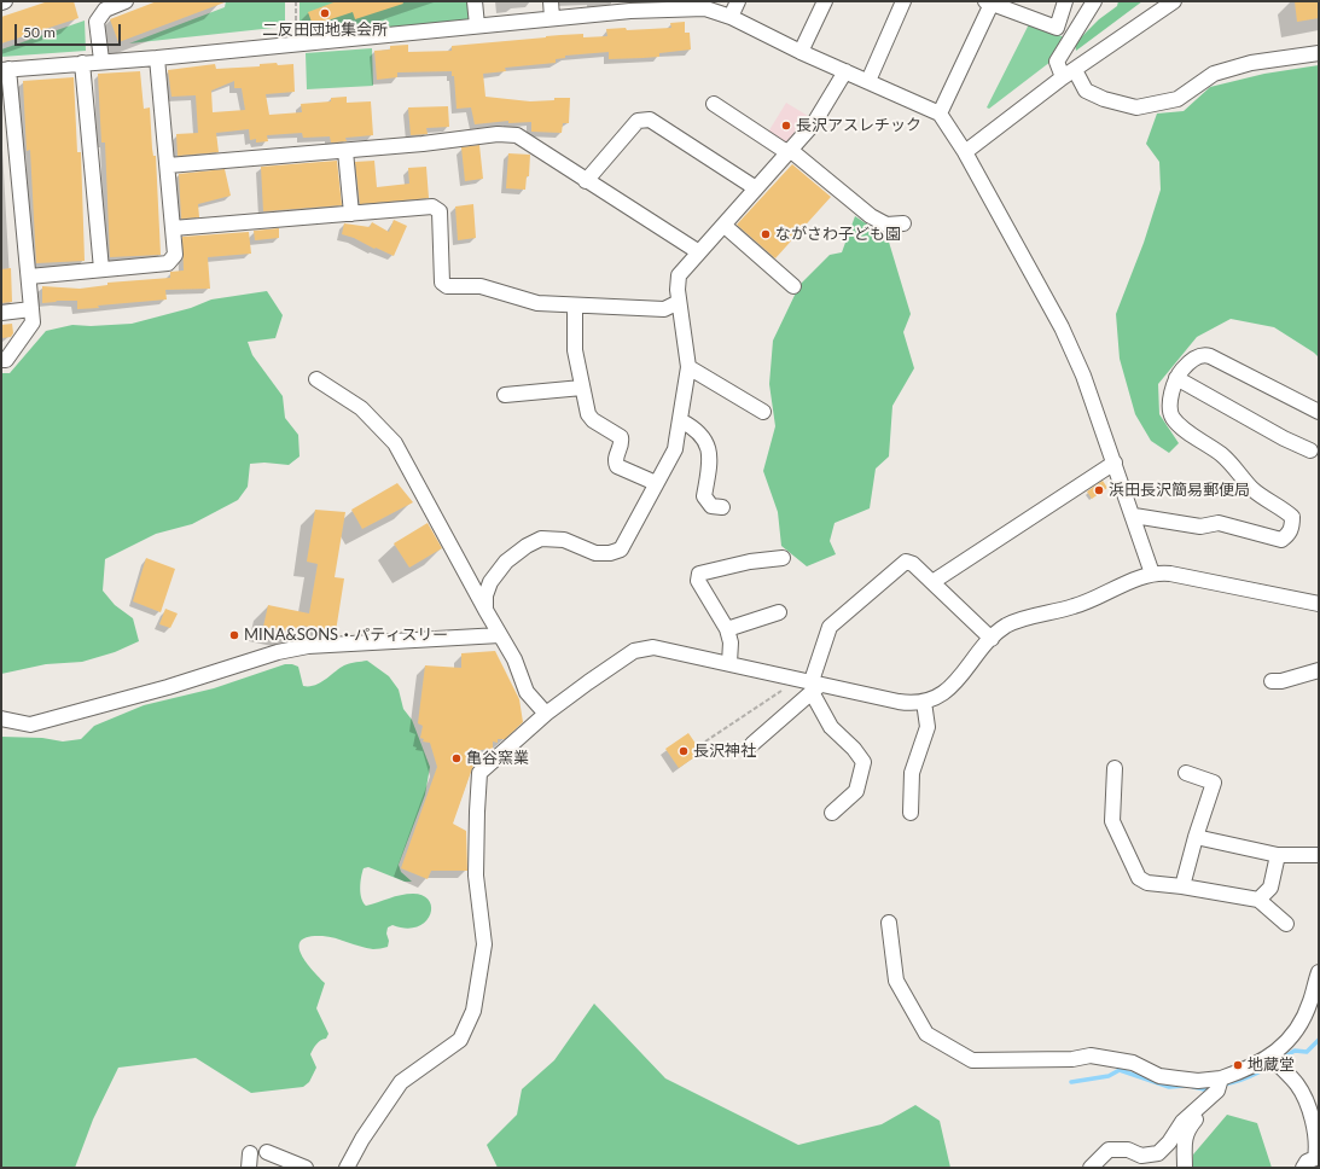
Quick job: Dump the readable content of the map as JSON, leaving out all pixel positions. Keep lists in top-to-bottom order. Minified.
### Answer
{"places":["二反田団地集会所","長沢アスレチック","ながさわ子ども園","浜田長沢簡易郵便局","MINA&SONS・パティスリー","長沢神社","亀谷窯業","地蔵堂"],"scale_bar":"50 m"}
